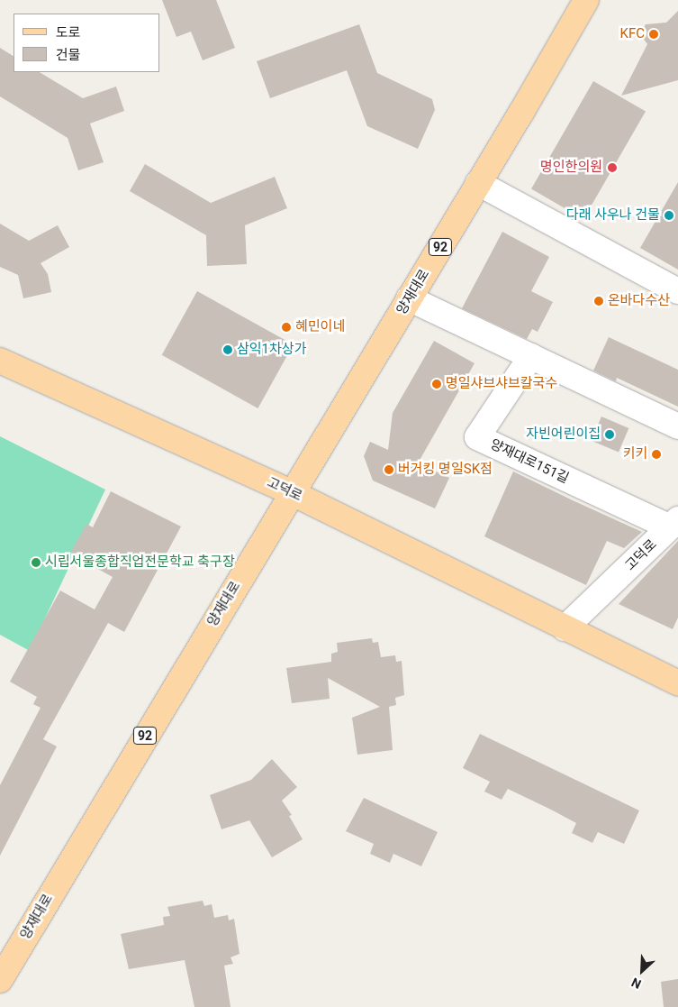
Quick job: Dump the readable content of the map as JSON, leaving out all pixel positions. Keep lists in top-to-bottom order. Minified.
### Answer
{"streets":{"main road":["92","양재대로","고덕로"],"street":["양재대로151길"]},"crossings":[["양재대로","고덕로"],["양재대로151길","고덕로"]],"places":["KFC","명인한의원","다래 사우나 건물","온바다수산","혜민이네","삼익1차상가","명일샤브샤브칼국수","자빈어린이집","키키","버거킹 명일SK점","시립서울종합직업전문학교 축구장"],"legend":["도로","건물"],"north":"bottom left"}
